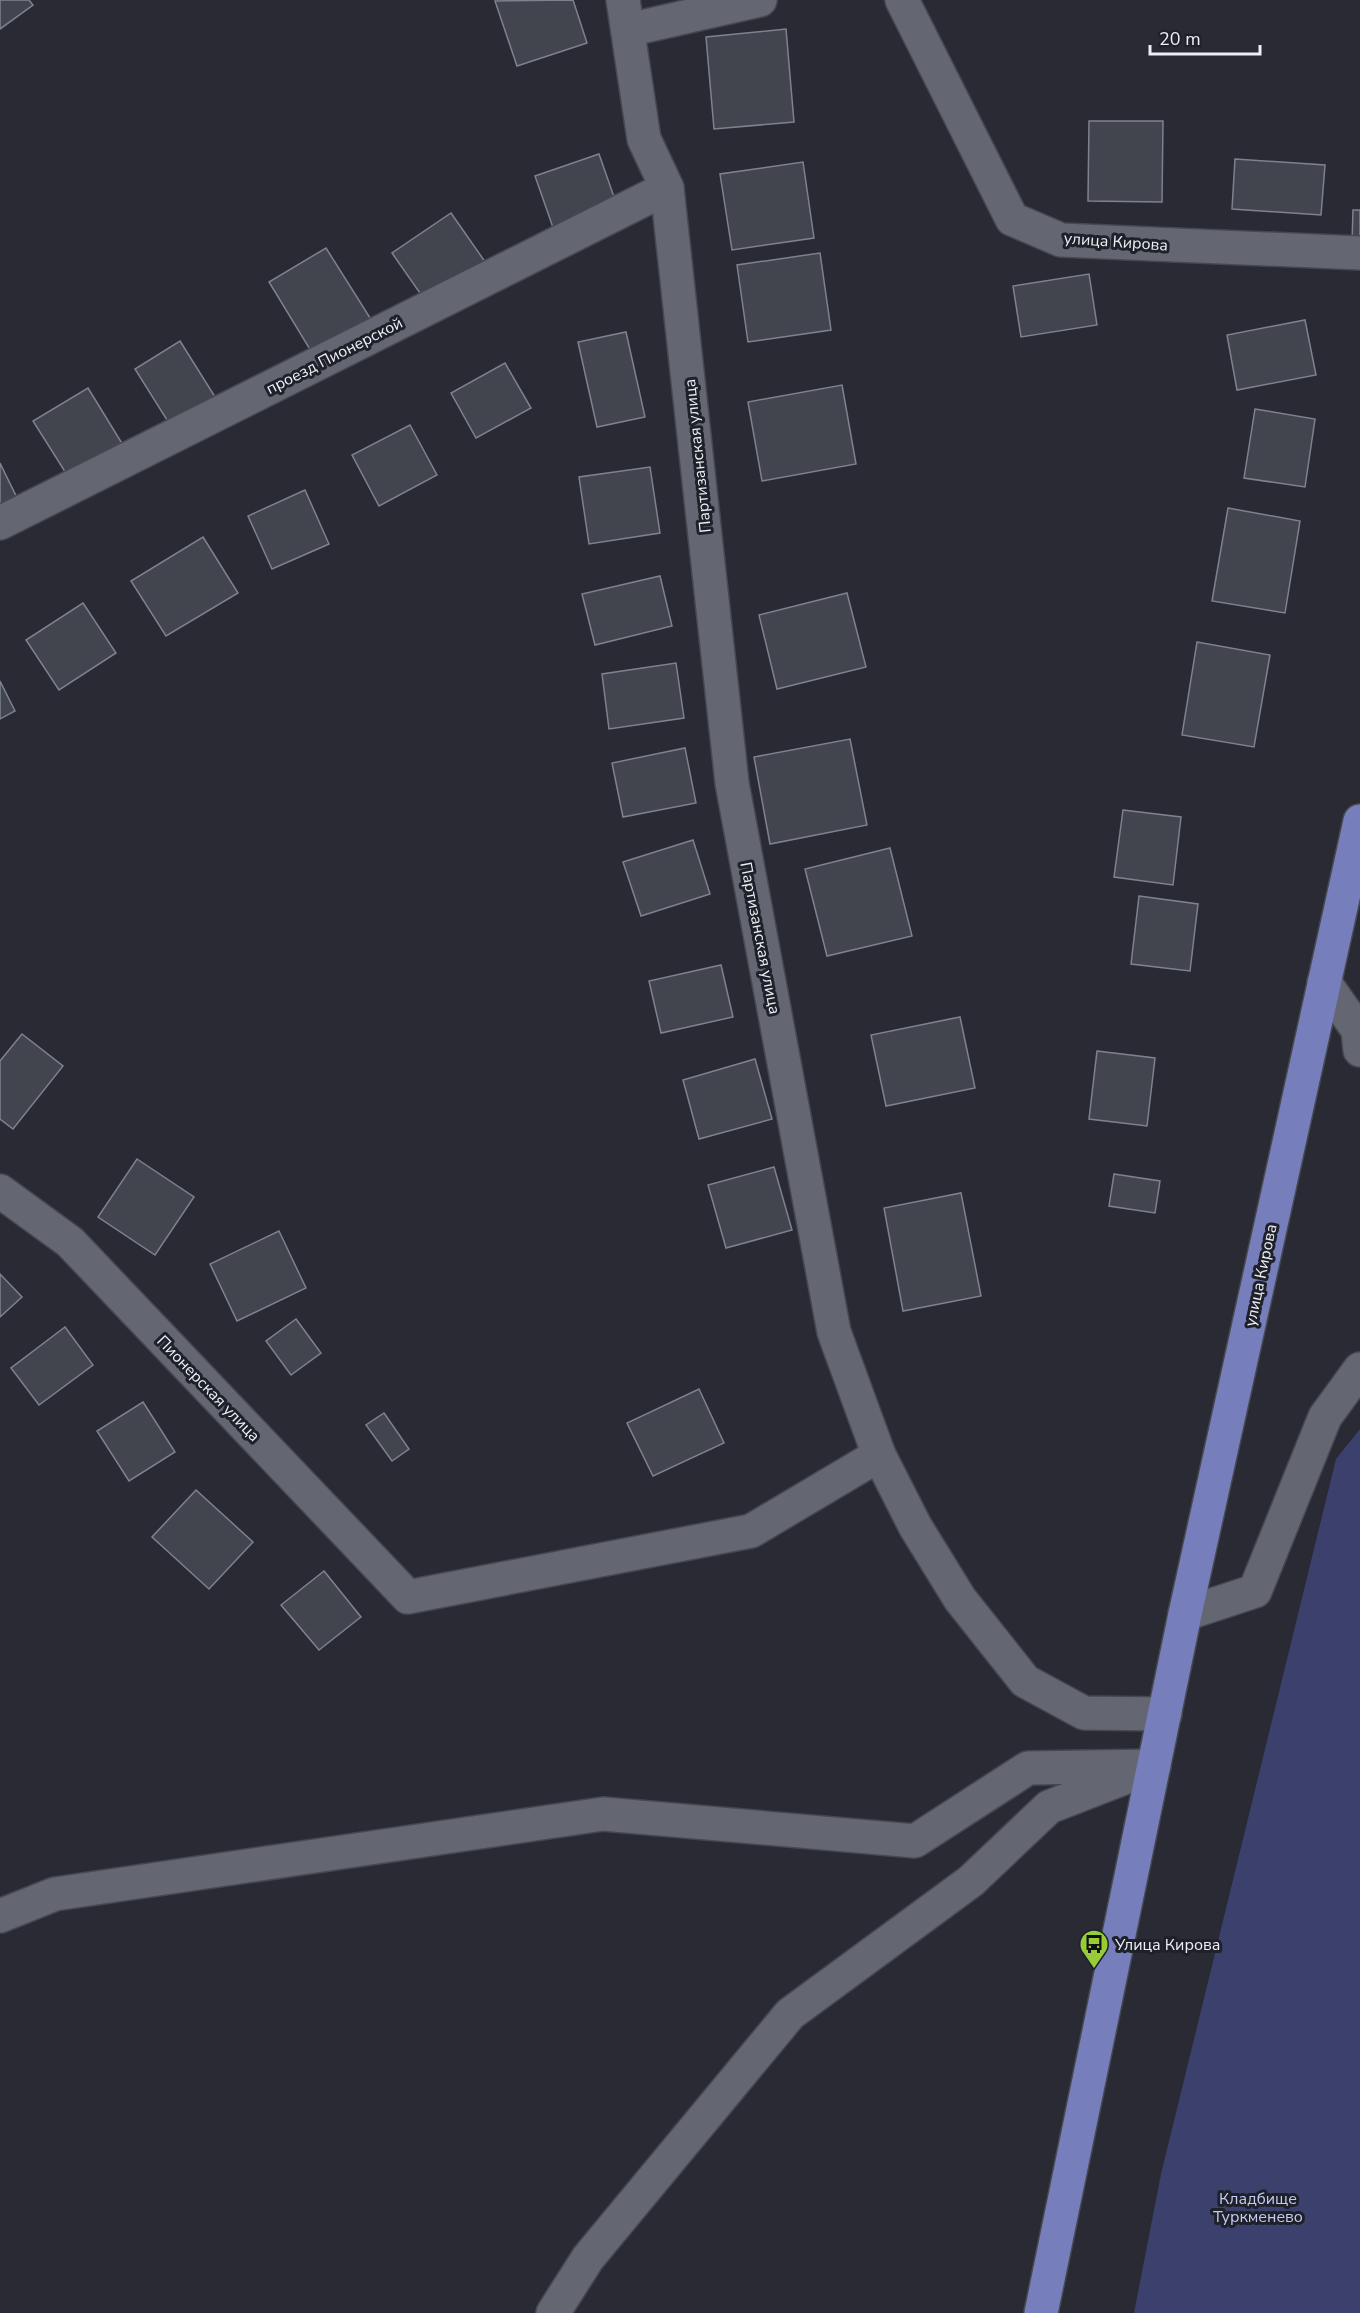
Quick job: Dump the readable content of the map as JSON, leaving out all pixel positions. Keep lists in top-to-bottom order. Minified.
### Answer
{"streets":{"main road":["улица Кирова"],"street":["проезд Пионерской","Партизанская улица","Пионерская улица"]},"crossings":[["улица Кирова","Партизанская улица"],["проезд Пионерской","Партизанская улица"],["Партизанская улица","Пионерская улица"]],"parks":["Кладбище Туркменево"],"places":{"bus stop":["Улица Кирова"]},"scale_bar":"20 m"}
